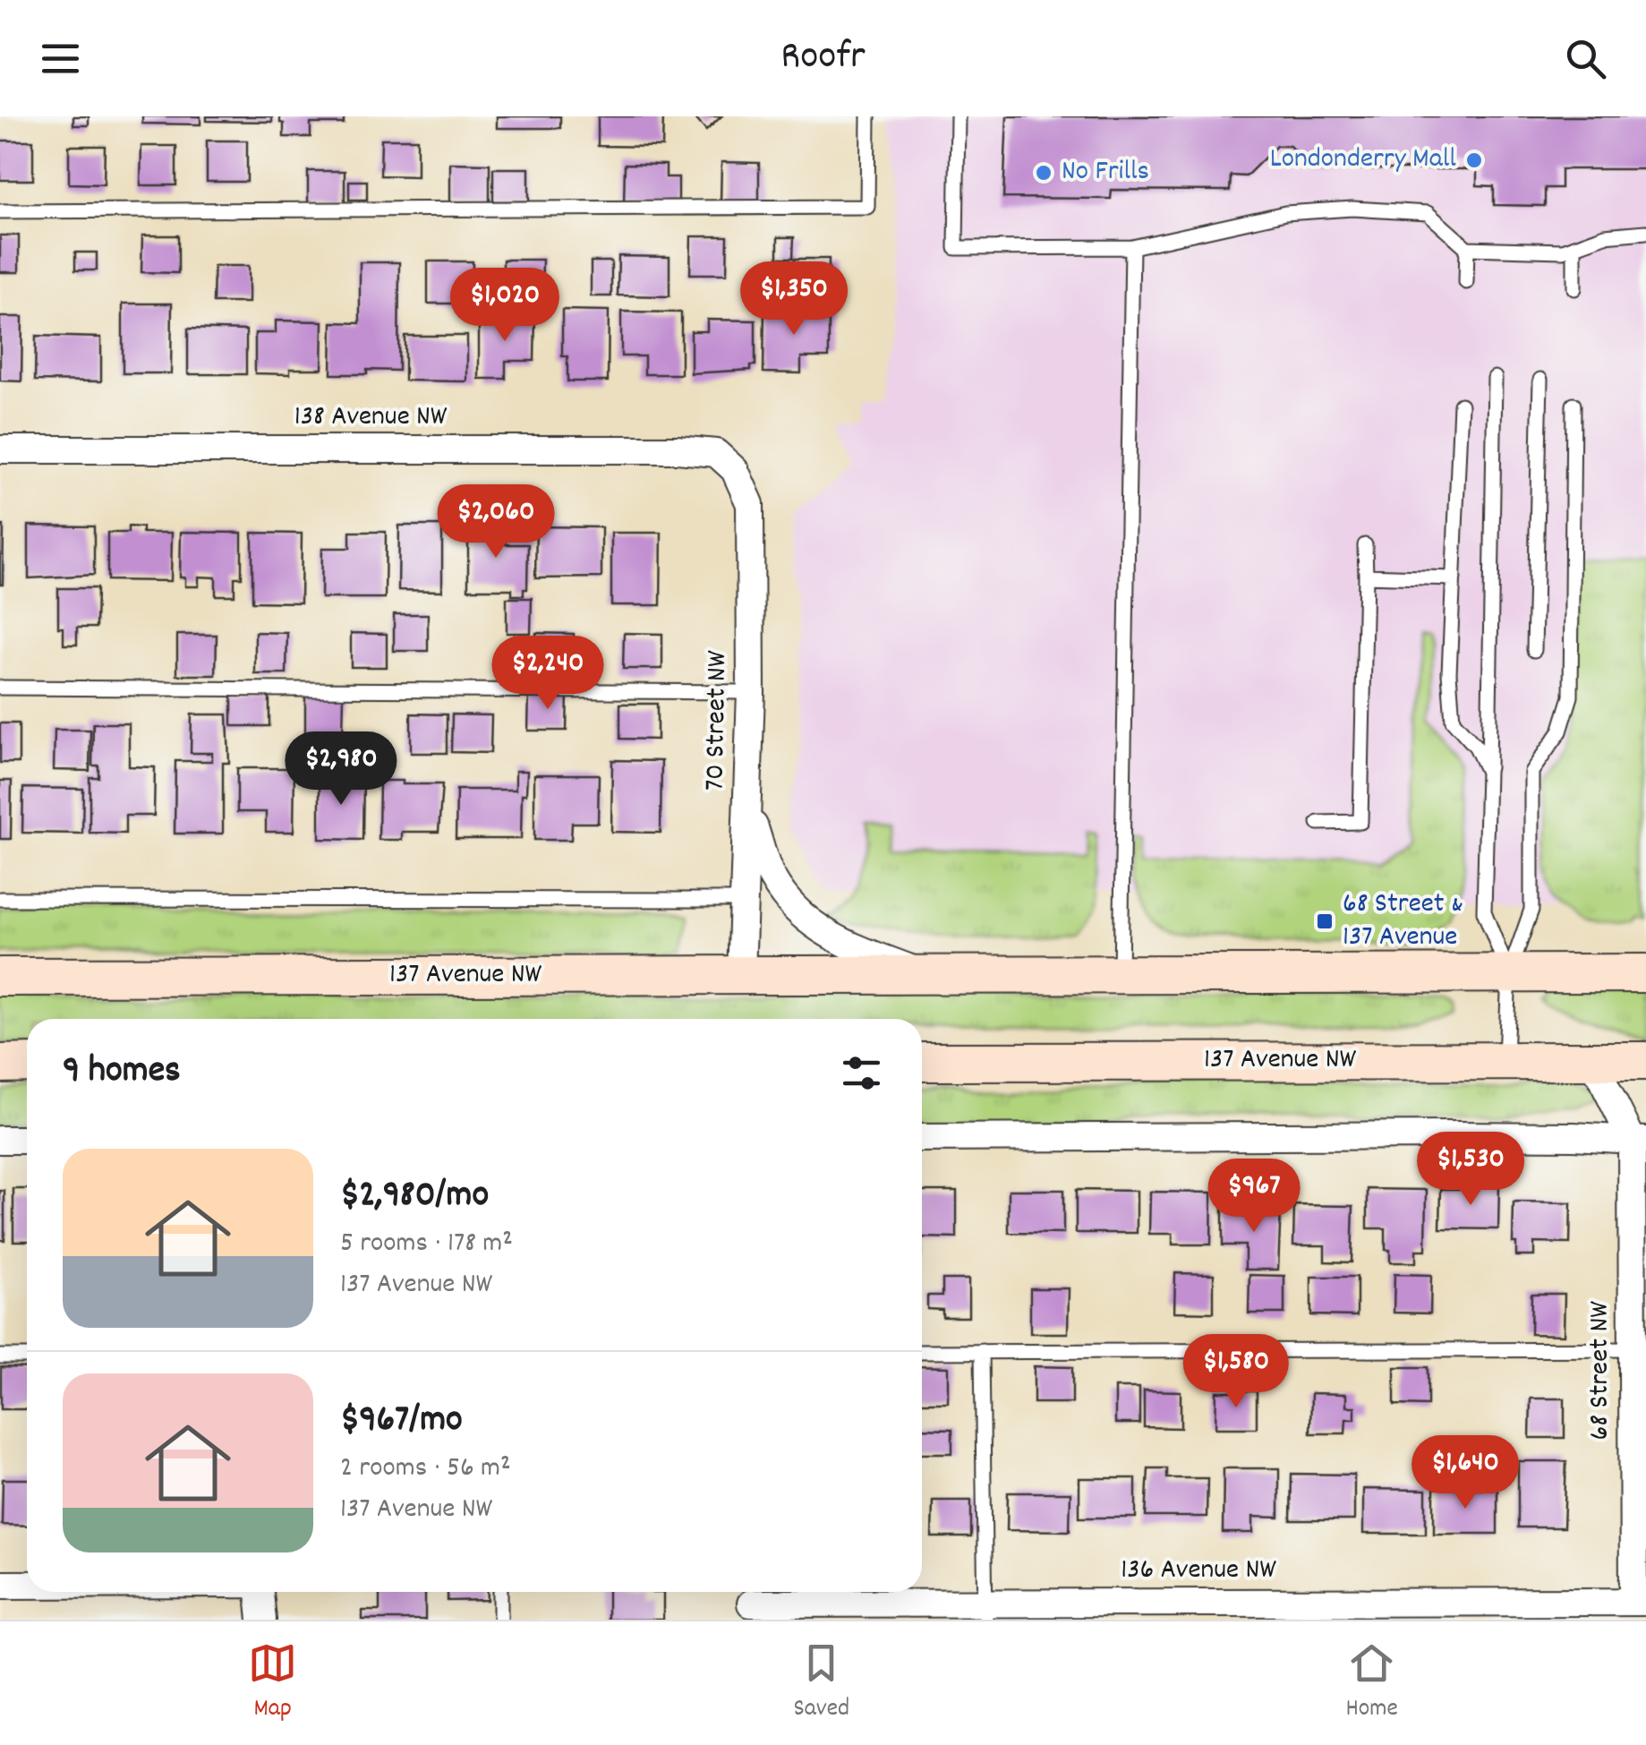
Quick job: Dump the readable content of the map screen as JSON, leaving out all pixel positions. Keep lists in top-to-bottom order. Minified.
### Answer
{"streets":{"main road":["137 Avenue NW"],"street":["138 Avenue NW","70 Street NW","68 Street NW","136 Avenue NW"]},"crossings":[["138 Avenue NW","70 Street NW"],["70 Street NW","137 Avenue NW"],["137 Avenue NW","68 Street NW"],["68 Street NW","136 Avenue NW"]],"places":{"other":["Londonderry Mall","No Frills"],"transit":["68 Street & 137 Avenue"]},"page":{"header":"Roofr","price":["$1,350","$1,020","$2,060","$2,240","$2,980","$1,530","$967","$1,580","$1,640"],"heading":"9 homes","list":[{"name":"$2,980/mo","note":"5 rooms · 178 m² · 137 Avenue NW"},{"name":"$967/mo","note":"2 rooms · 56 m² · 137 Avenue NW"}],"tabs":["Map","Saved","Home"]}}
